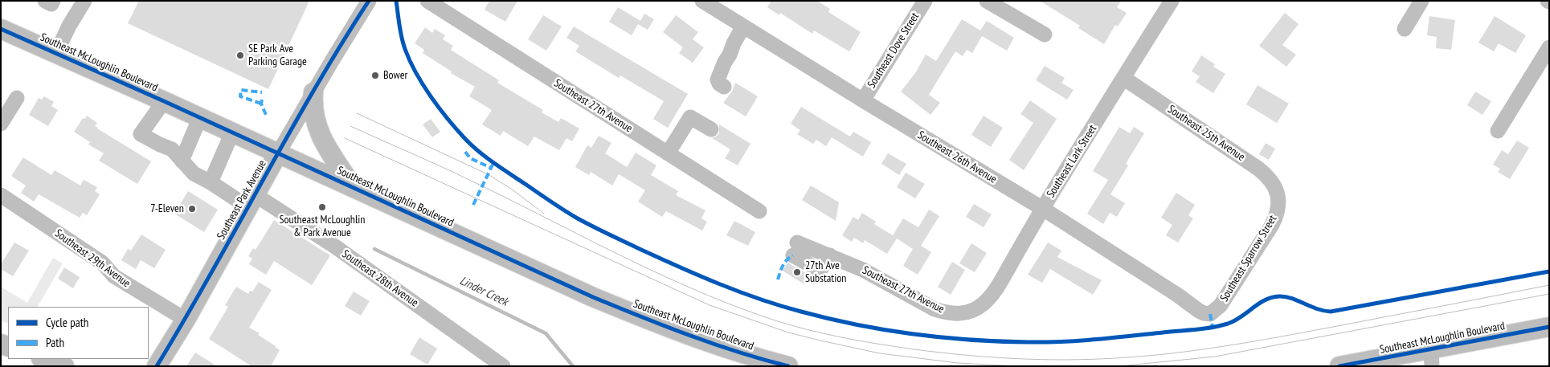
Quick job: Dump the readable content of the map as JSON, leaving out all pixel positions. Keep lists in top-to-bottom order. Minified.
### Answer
{"streets":{"main road":["Southeast McLoughlin Boulevard","Southeast Park Avenue"],"street":["Southeast Dove Street","Southeast 27th Avenue","Southeast 25th Avenue","Southeast 26th Avenue","Southeast Lark Street","Southeast 29th Avenue","Southeast Sparrow Street","Southeast 28th Avenue"]},"crossings":[["Southeast Dove Street","Southeast 26th Avenue"],["Southeast McLoughlin Boulevard","Southeast Park Avenue"],["Southeast McLoughlin Boulevard","Southeast 28th Avenue"],["Southeast 27th Avenue","Southeast Lark Street"],["Southeast 25th Avenue","Southeast Lark Street"],["Southeast 25th Avenue","Southeast Sparrow Street"],["Southeast 26th Avenue","Southeast Lark Street"],["Southeast 26th Avenue","Southeast Sparrow Street"],["Southeast Park Avenue","Southeast 29th Avenue"],["Southeast Park Avenue","Southeast 28th Avenue"]],"water":["Linder Creek"],"places":["SE Park Ave Parking Garage","Bower","Southeast McLoughlin & Park Avenue","7-Eleven","27th Ave Substation"],"legend":["Cycle path","Path"]}
